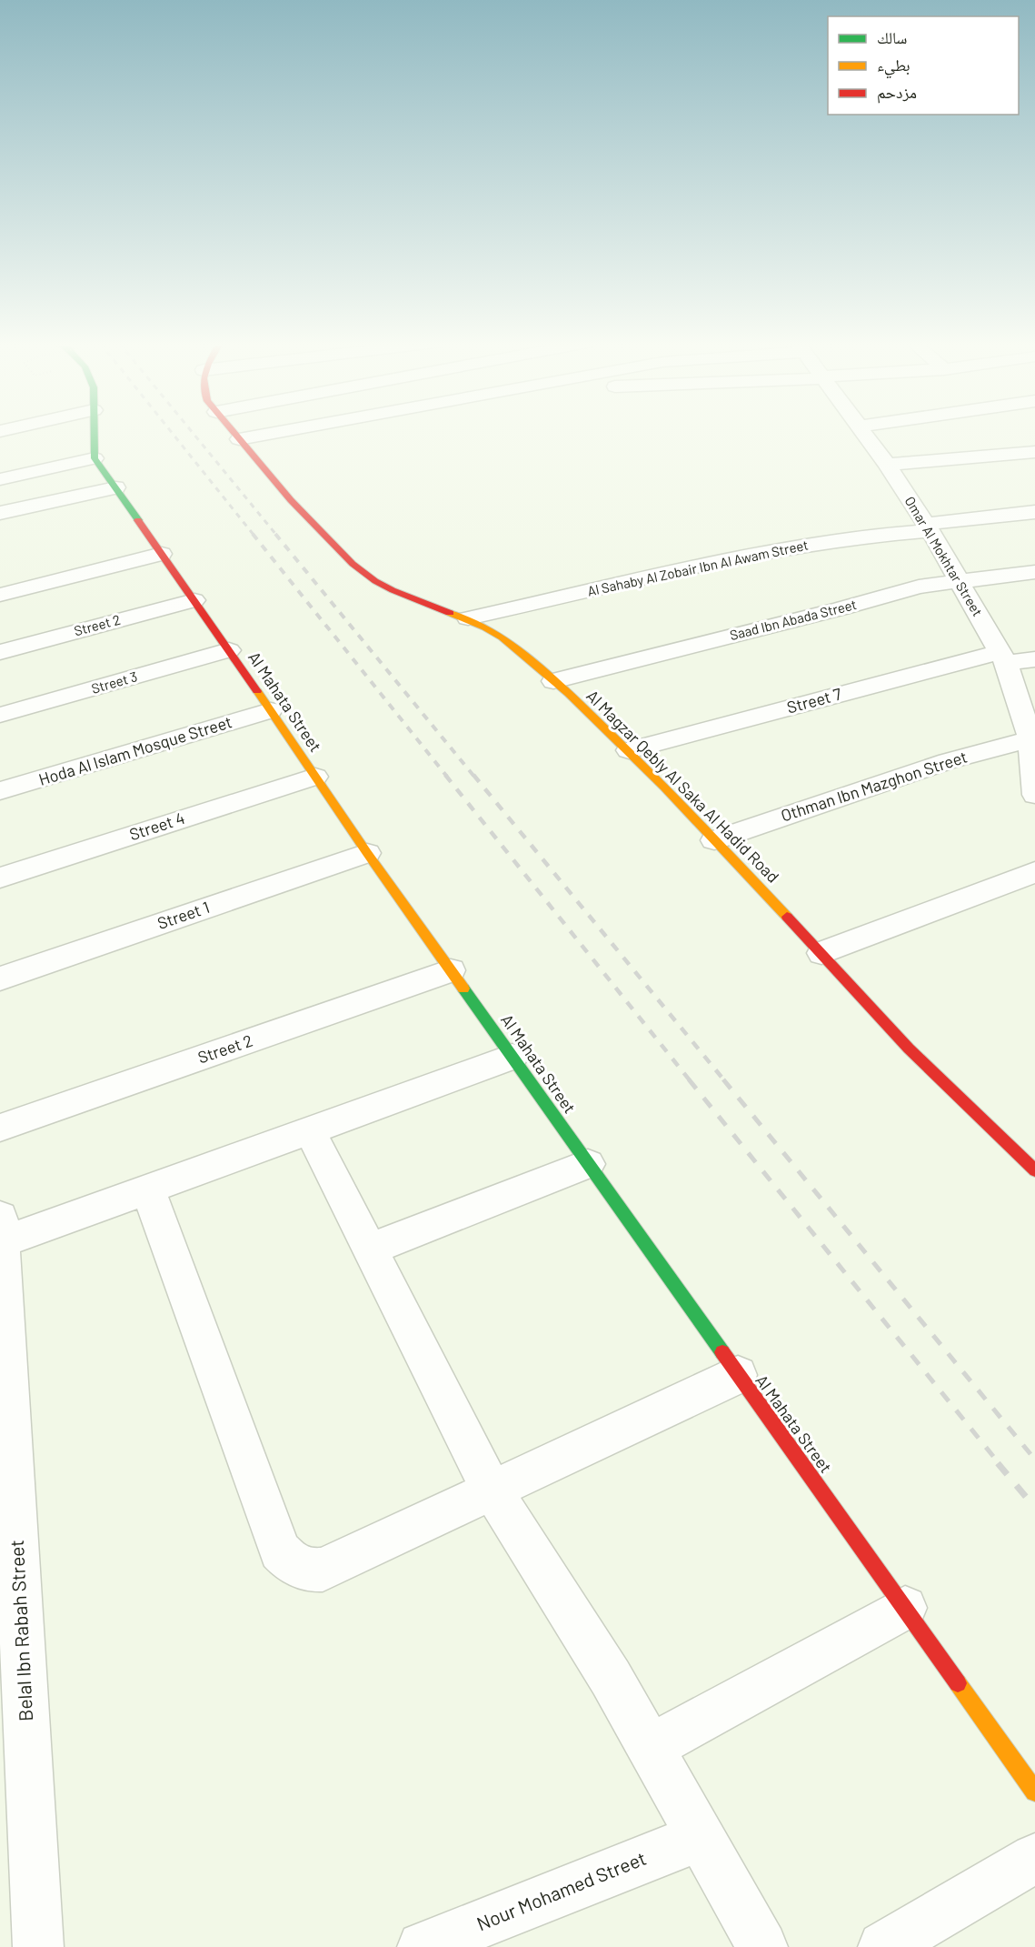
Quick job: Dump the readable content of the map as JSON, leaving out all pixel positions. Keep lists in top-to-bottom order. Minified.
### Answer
{"streets":{"street":["Omar Al Mokhtar Street","Al Sahaby Al Zobair Ibn Al Awam Street","Saad Ibn Abada Street","Street 2","Street 3","Street 7","Al Mahata Street","Hoda Al Islam Mosque Street","Al Magzar Qebly Al Saka Al Hadid Road","Othman Ibn Mazghon Street","Street 4","Street 1","Belal Ibn Rabah Street","Nour Mohamed Street"]},"crossings":[["Omar Al Mokhtar Street","Al Sahaby Al Zobair Ibn Al Awam Street"],["Omar Al Mokhtar Street","Saad Ibn Abada Street"],["Omar Al Mokhtar Street","Street 7"],["Omar Al Mokhtar Street","Othman Ibn Mazghon Street"],["Al Sahaby Al Zobair Ibn Al Awam Street","Al Magzar Qebly Al Saka Al Hadid Road"],["Saad Ibn Abada Street","Al Magzar Qebly Al Saka Al Hadid Road"],["Street 2","Al Mahata Street"],["Street 3","Al Mahata Street"],["Street 7","Al Magzar Qebly Al Saka Al Hadid Road"],["Al Mahata Street","Hoda Al Islam Mosque Street"],["Al Mahata Street","Street 4"],["Al Mahata Street","Street 1"],["Al Magzar Qebly Al Saka Al Hadid Road","Othman Ibn Mazghon Street"]],"legend":["سالك","بطيء","مزدحم"]}
